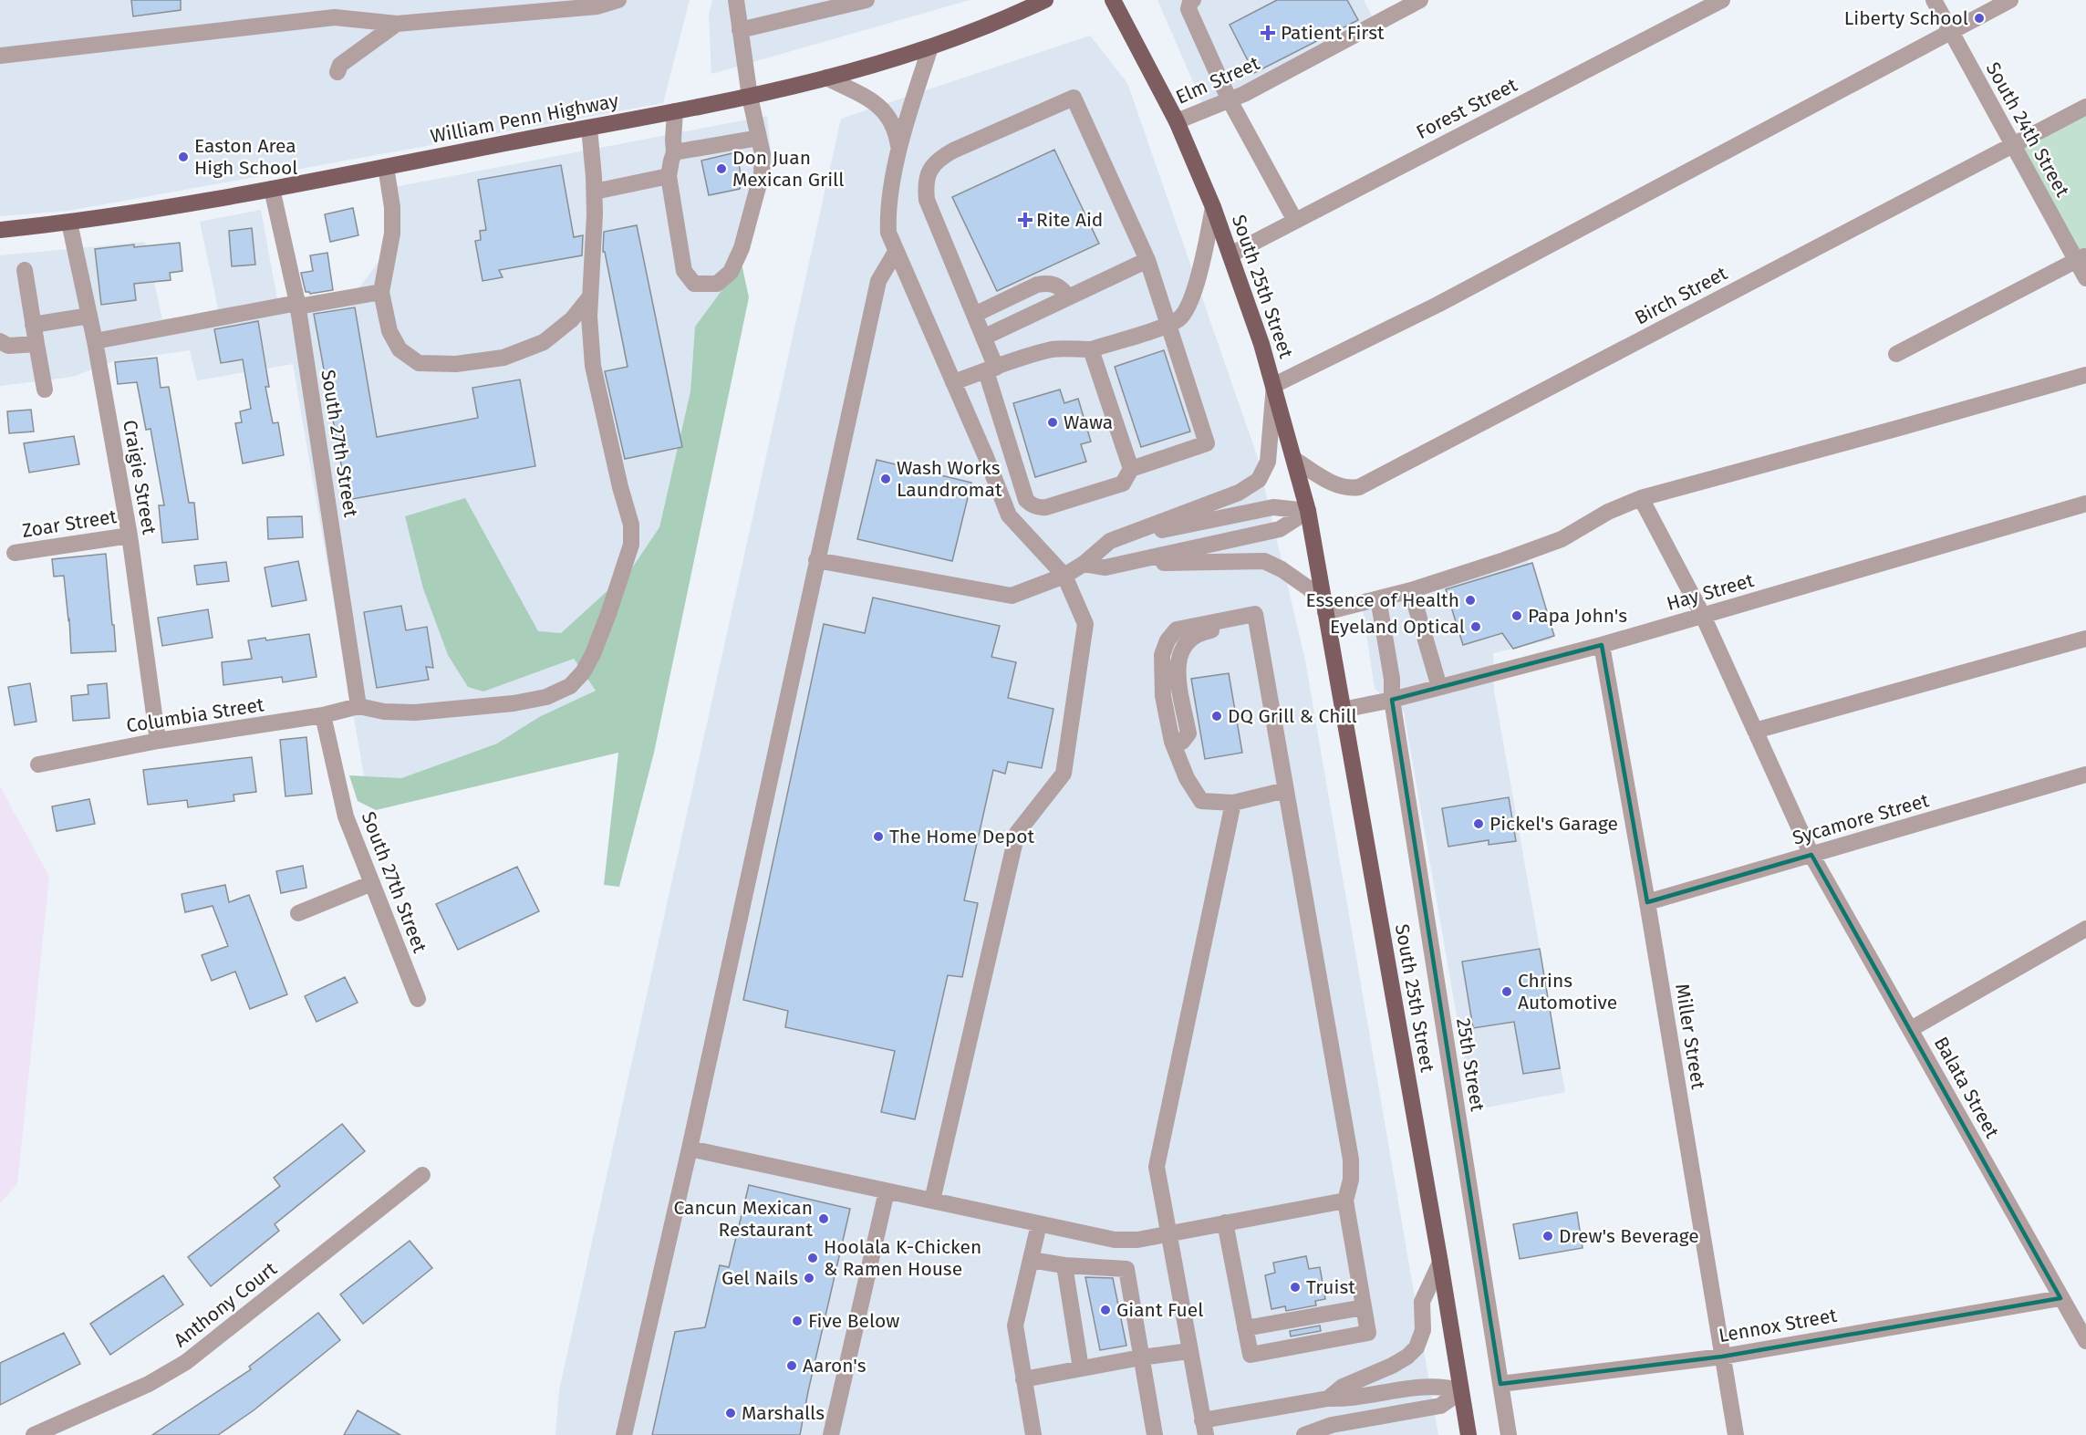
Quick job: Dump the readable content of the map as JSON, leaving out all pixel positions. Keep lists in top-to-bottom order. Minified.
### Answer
{"streets":{"main road":["William Penn Highway","South 25th Street"],"street":["Elm Street","Forest Street","South 24th Street","Birch Street","South 27th Street","Craigie Street","Zoar Street","Hay Street","Columbia Street","Sycamore Street","Miller Street","25th Street","Balata Street","Anthony Court","Lennox Street"]},"crossings":[["Elm Street","South 25th Street"],["Forest Street","South 25th Street"],["William Penn Highway","South 27th Street"],["William Penn Highway","Craigie Street"],["South 24th Street","Birch Street"],["South 25th Street","Birch Street"],["South 25th Street","Hay Street"],["South 27th Street","Columbia Street"],["Craigie Street","Zoar Street"],["Craigie Street","Columbia Street"],["Hay Street","Miller Street"],["Hay Street","25th Street"],["Hay Street","Balata Street"],["Sycamore Street","Miller Street"],["Sycamore Street","Balata Street"],["Miller Street","Lennox Street"],["25th Street","Lennox Street"],["Balata Street","Lennox Street"]],"places":{"other":["Liberty School","Easton Area High School","Don Juan Mexican Grill","Wawa","Wash Works Laundromat","Essence of Health","Papa John's","Eyeland Optical","DQ Grill & Chill","Pickel's Garage","The Home Depot","Chrins Automotive","Cancun Mexican Restaurant","Drew's Beverage","Hoolala K-Chicken & Ramen House","Gel Nails","Truist","Giant Fuel","Five Below","Aaron's","Marshalls"],"health":["Patient First","Rite Aid"]}}
